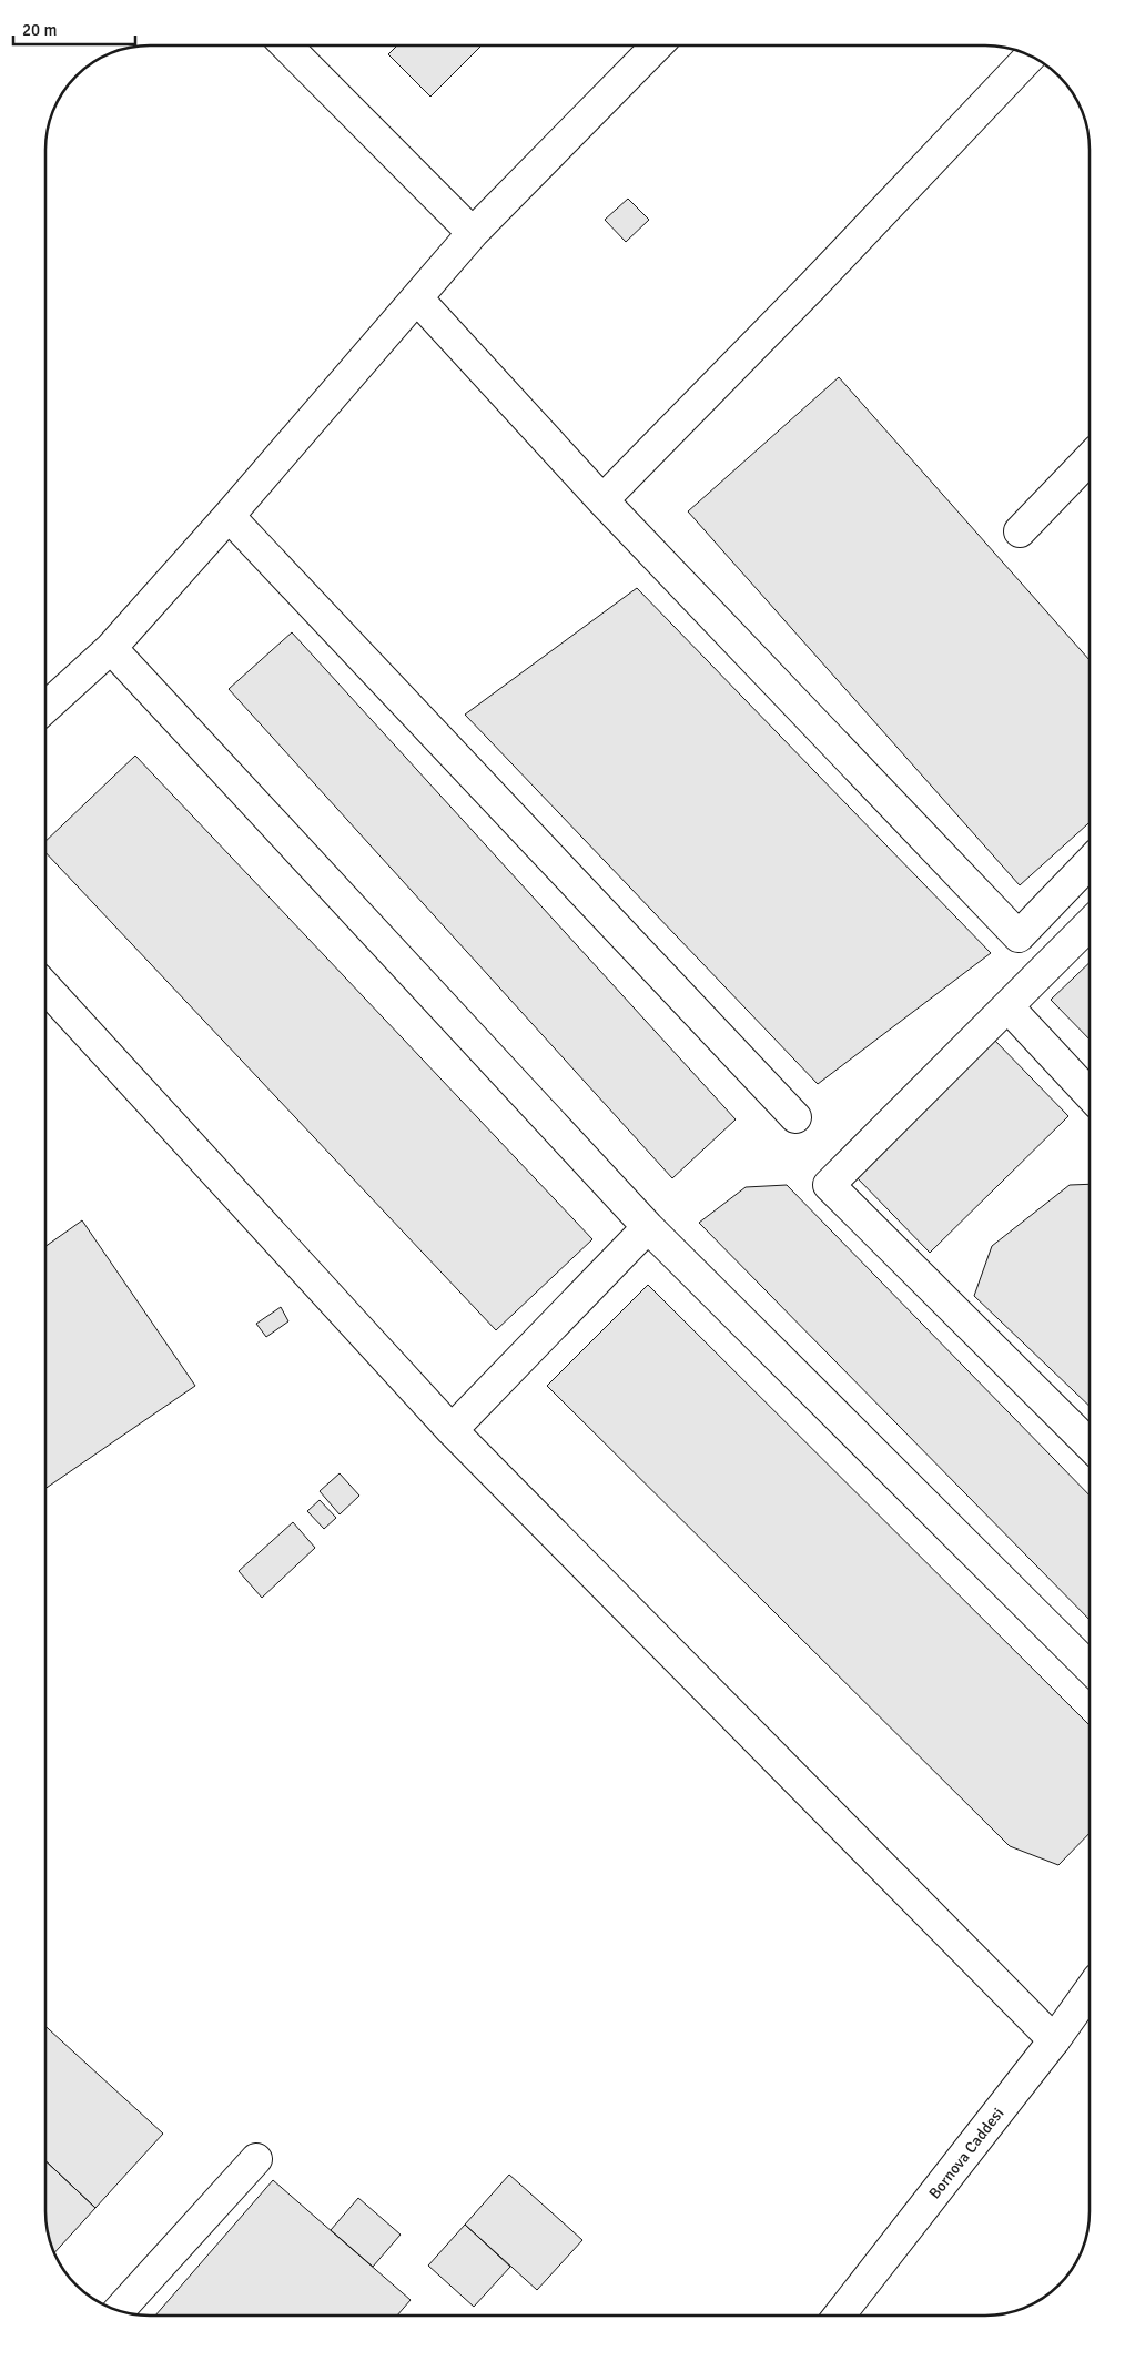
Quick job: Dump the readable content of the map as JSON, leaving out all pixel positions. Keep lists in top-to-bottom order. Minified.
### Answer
{"streets":{"street":["Bornova Caddesi"]},"scale_bar":"20 m"}
